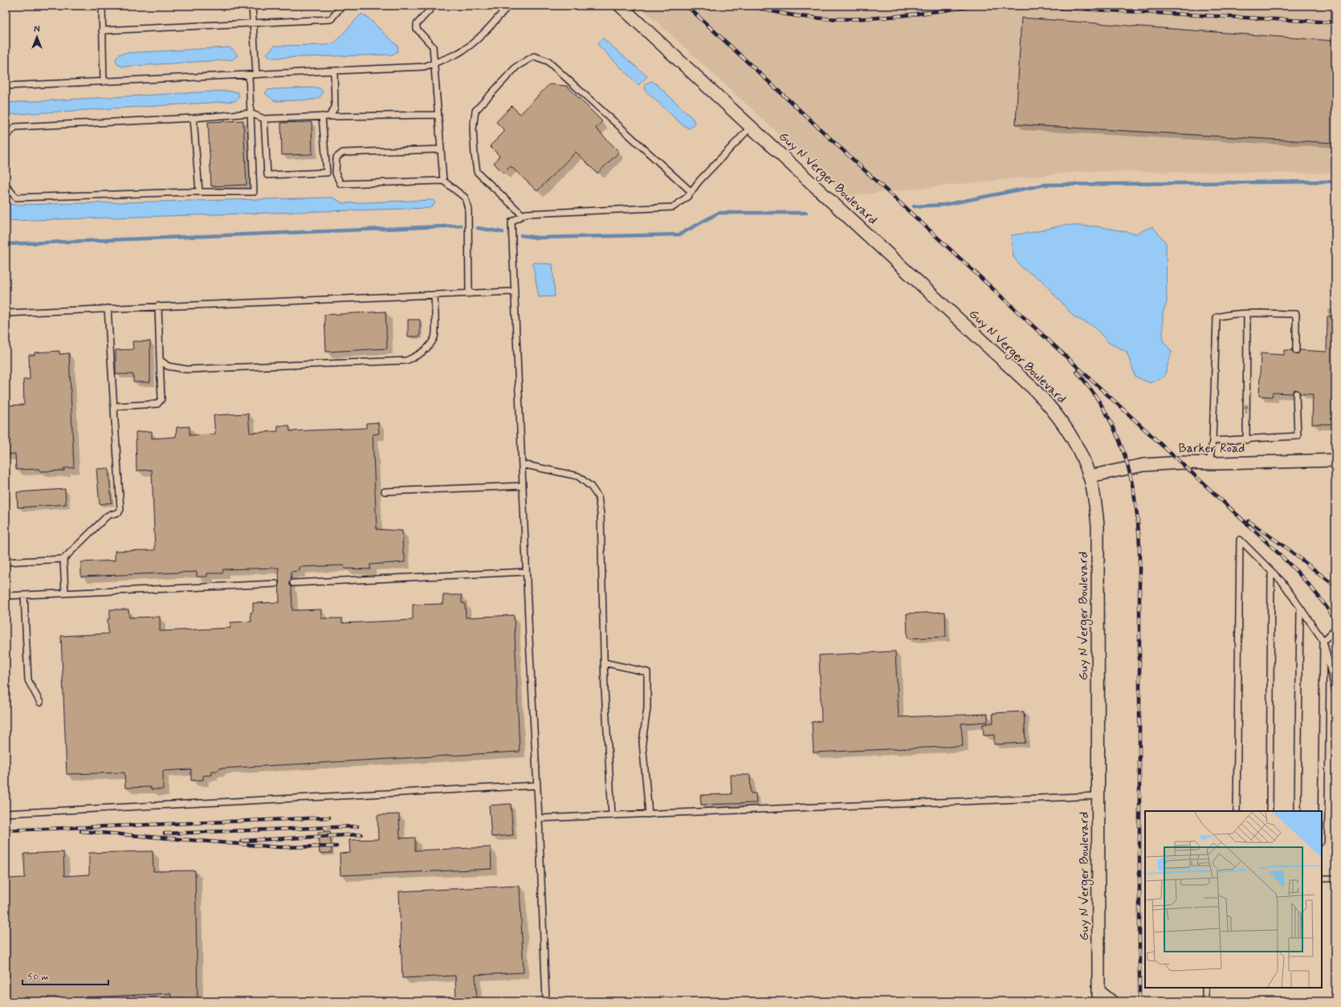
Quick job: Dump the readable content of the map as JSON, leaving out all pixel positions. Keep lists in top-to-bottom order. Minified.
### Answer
{"streets":{"street":["Guy N Verger Boulevard","Barker Road"]},"crossings":[["Guy N Verger Boulevard","Barker Road"]],"scale_bar":"50 m","north":"top"}
